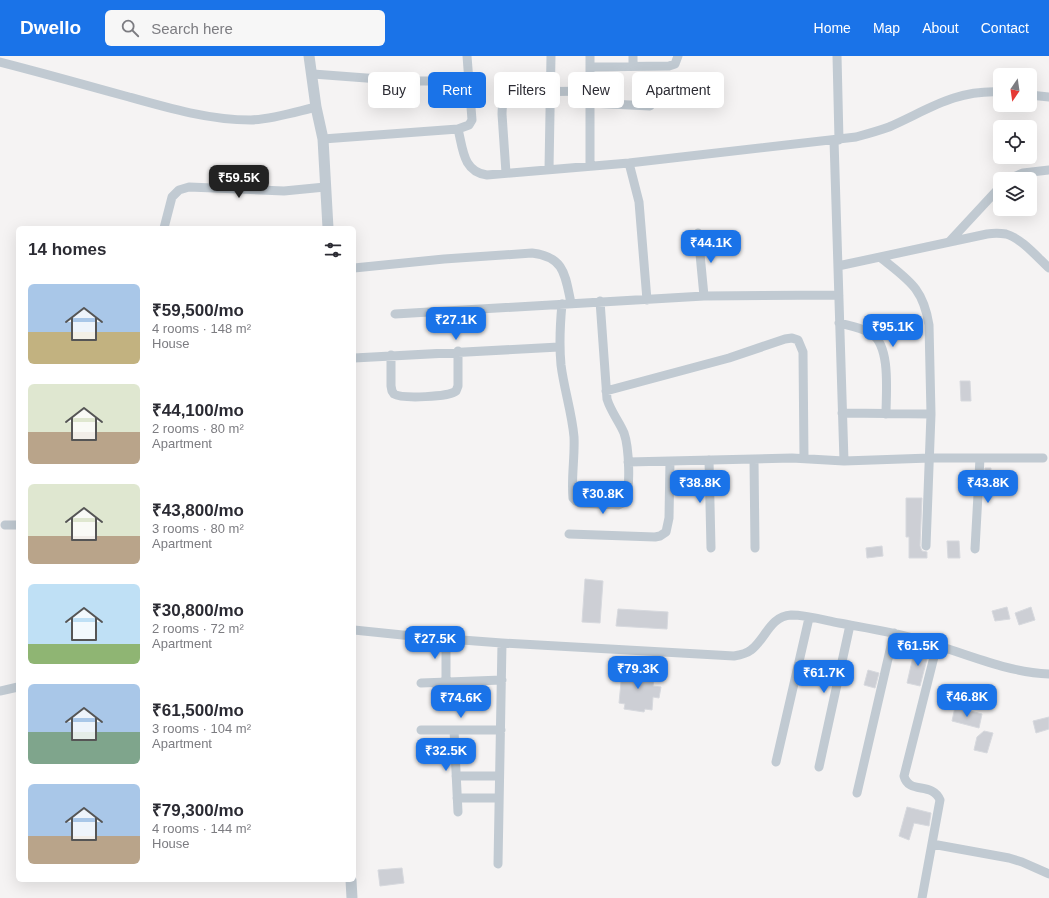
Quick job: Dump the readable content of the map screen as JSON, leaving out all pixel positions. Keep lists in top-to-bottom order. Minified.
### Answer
{"north":"bottom","page":{"header":"Dwello","search":"Search here","nav":["Home","Map","About","Contact"],"chip":["Buy","Rent","Filters","New","Apartment"],"price":["₹59.5K","₹44.1K","₹27.1K","₹95.1K","₹38.8K","₹43.8K","₹30.8K","₹27.5K","₹61.5K","₹79.3K","₹61.7K","₹46.8K","₹74.6K","₹32.5K"],"heading":"14 homes","list":[{"name":"₹59,500/mo","note":"4 rooms · 148 m² · House"},{"name":"₹44,100/mo","note":"2 rooms · 80 m² · Apartment"},{"name":"₹43,800/mo","note":"3 rooms · 80 m² · Apartment"},{"name":"₹30,800/mo","note":"2 rooms · 72 m² · Apartment"},{"name":"₹61,500/mo","note":"3 rooms · 104 m² · Apartment"},{"name":"₹79,300/mo","note":"4 rooms · 144 m² · House"}]}}
